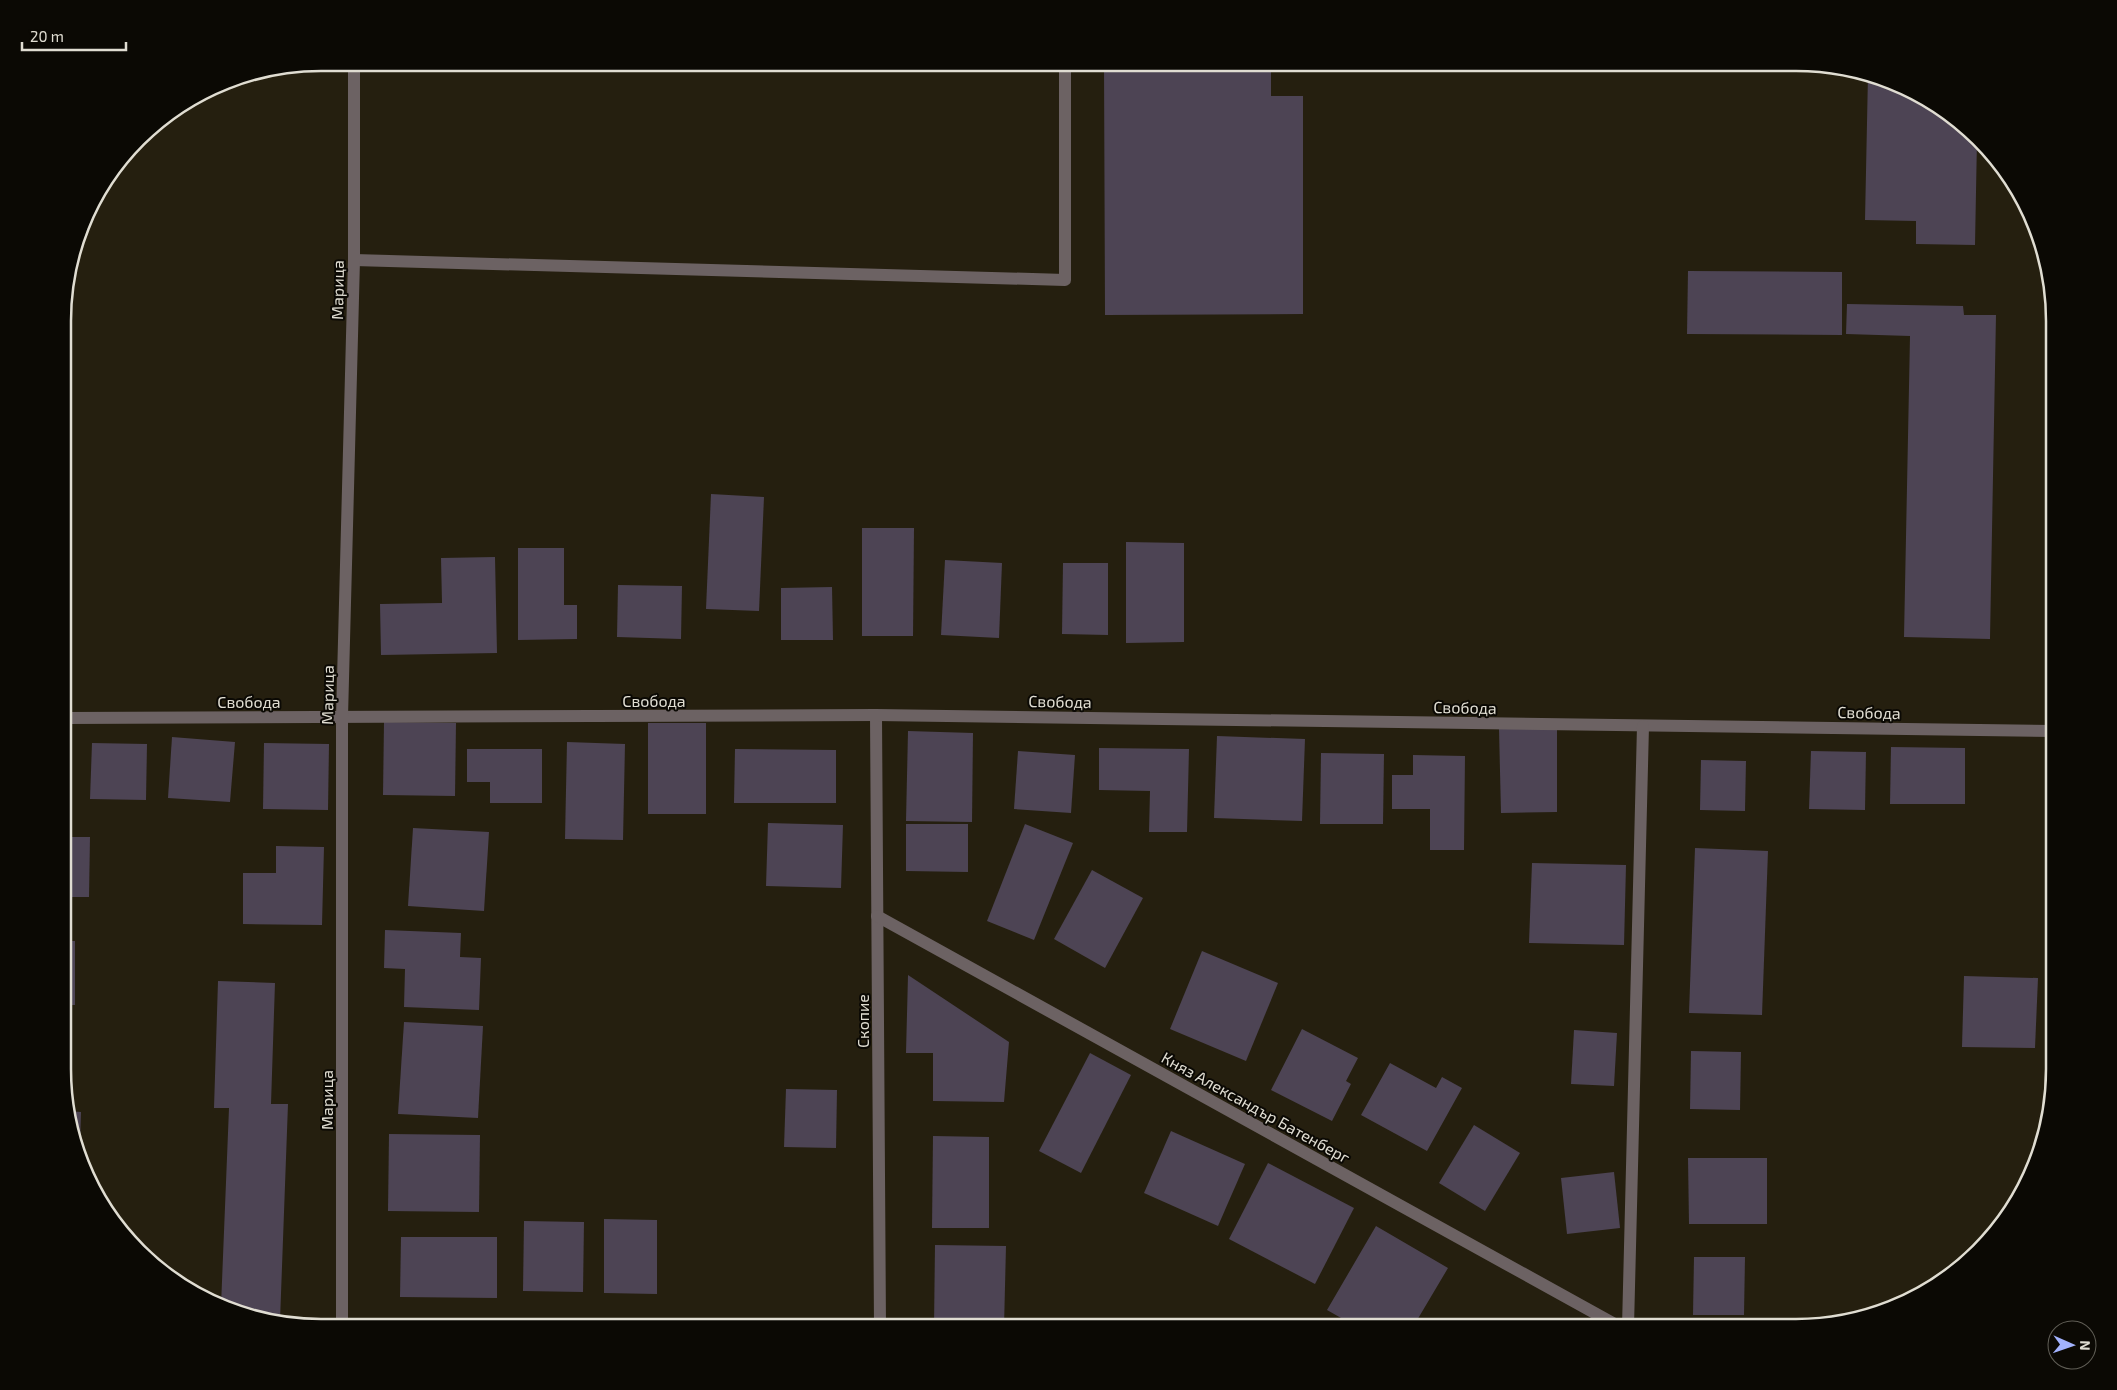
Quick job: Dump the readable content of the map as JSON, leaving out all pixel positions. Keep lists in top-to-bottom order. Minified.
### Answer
{"streets":{"street":["Марица","Свобода","Скопие","Княз Александър Батенберг"]},"crossings":[["Марица","Свобода"],["Свобода","Скопие"],["Скопие","Княз Александър Батенберг"]],"scale_bar":"20 m","north":"right"}
